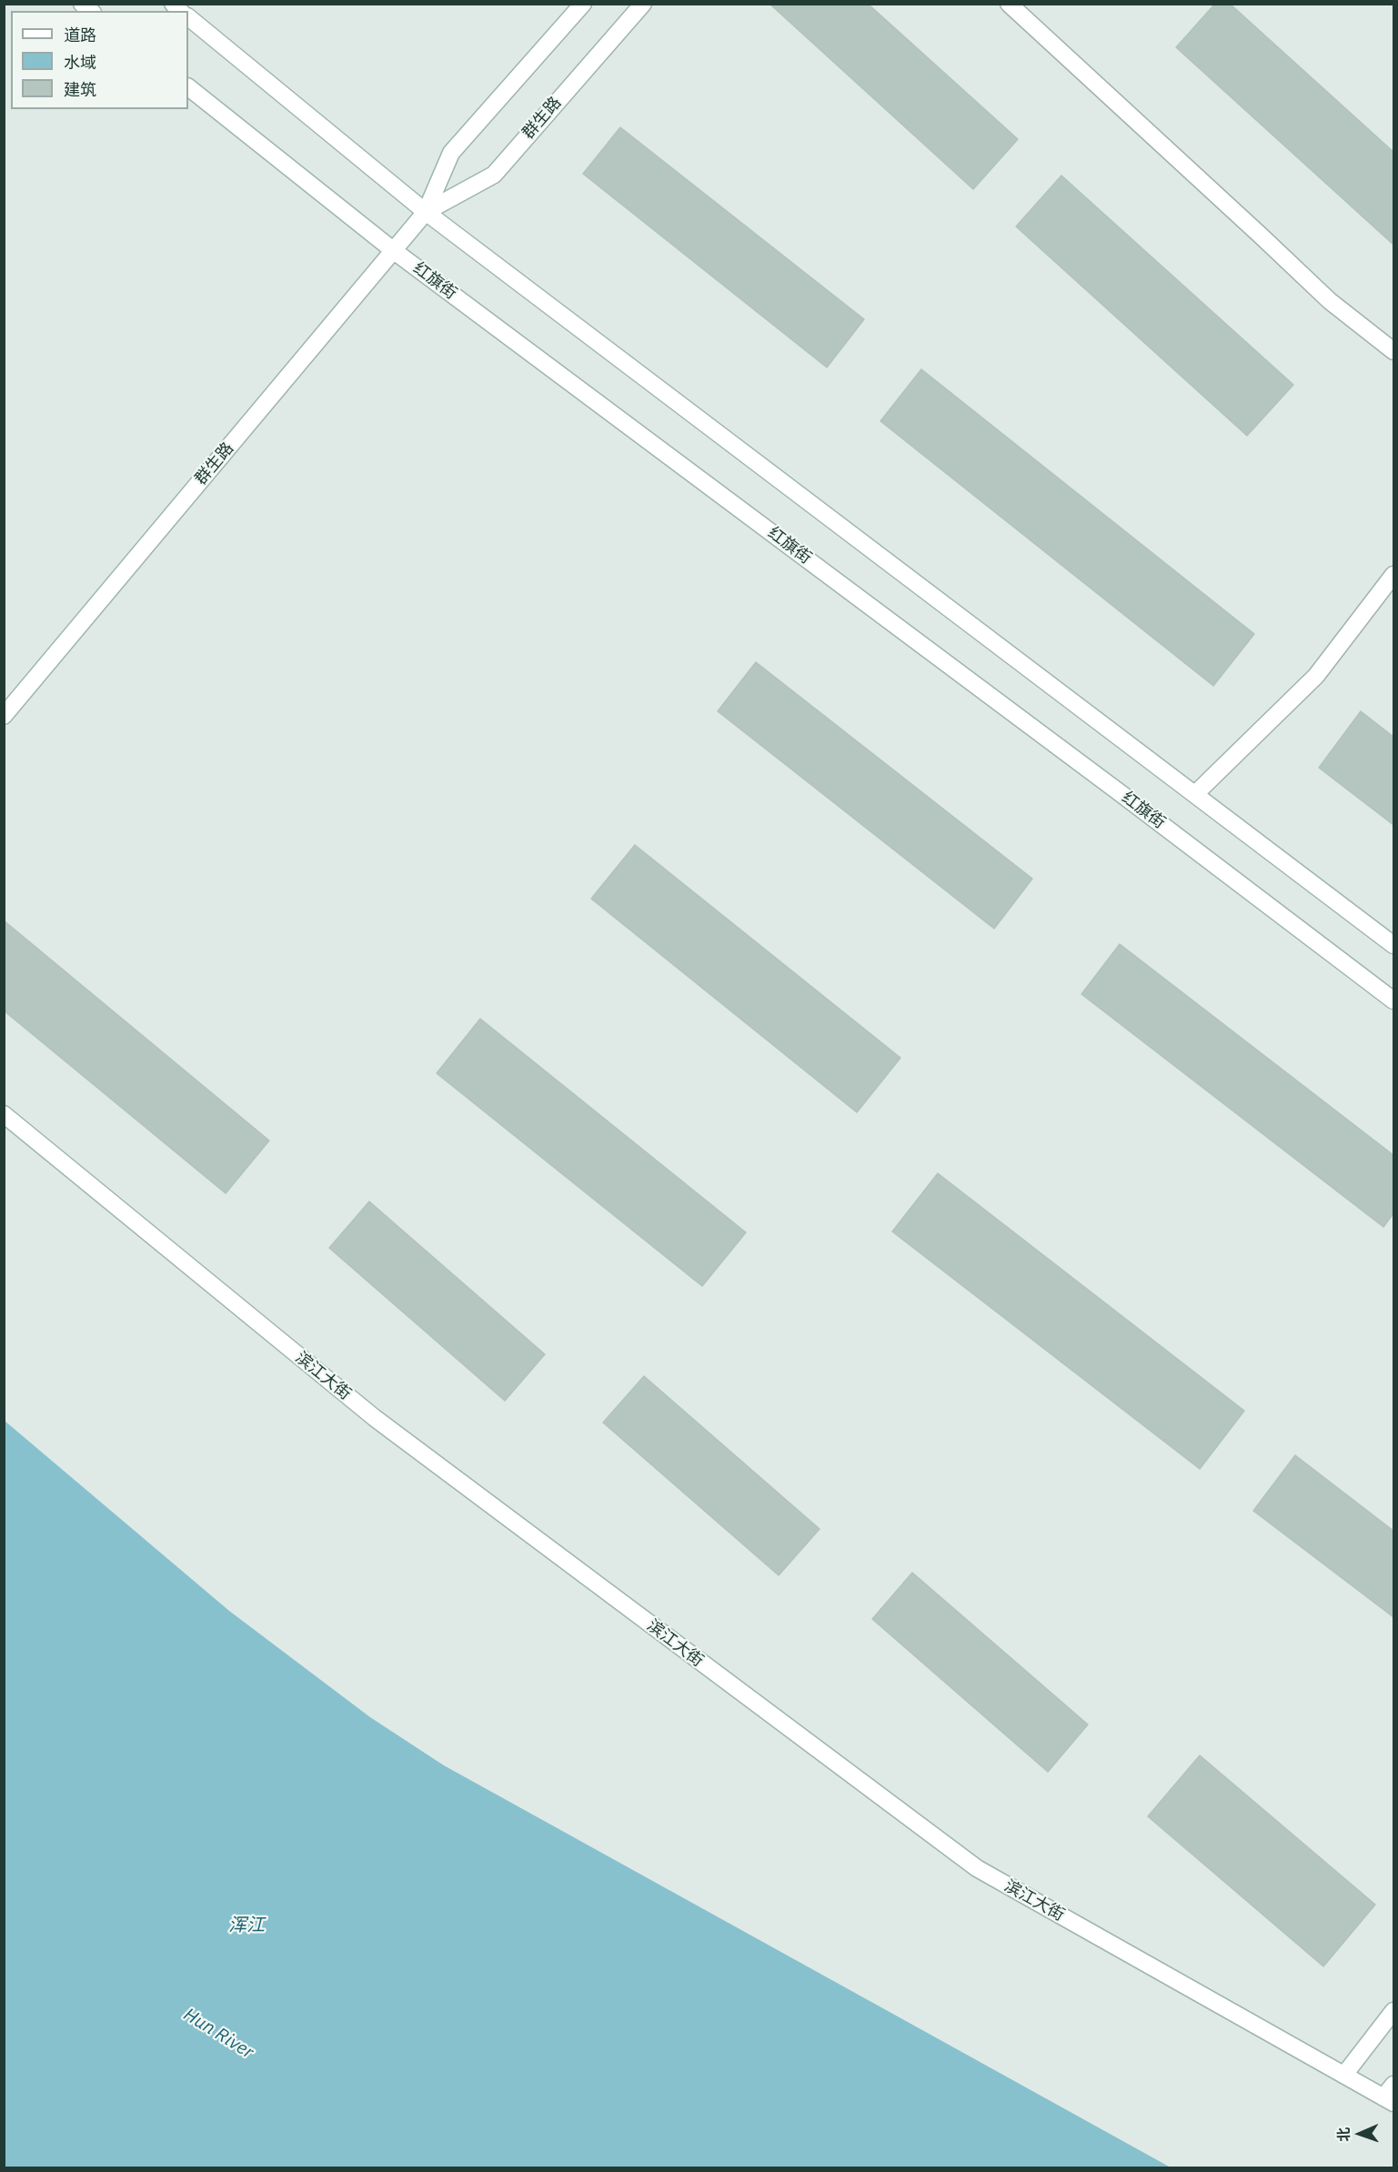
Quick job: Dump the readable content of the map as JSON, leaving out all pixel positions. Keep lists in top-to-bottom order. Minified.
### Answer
{"streets":{"street":["群生路","红旗街","滨江大街"]},"crossings":[["群生路","红旗街"]],"water":["浑江","Hun River"],"legend":["道路","水域","建筑"],"north":"left"}
